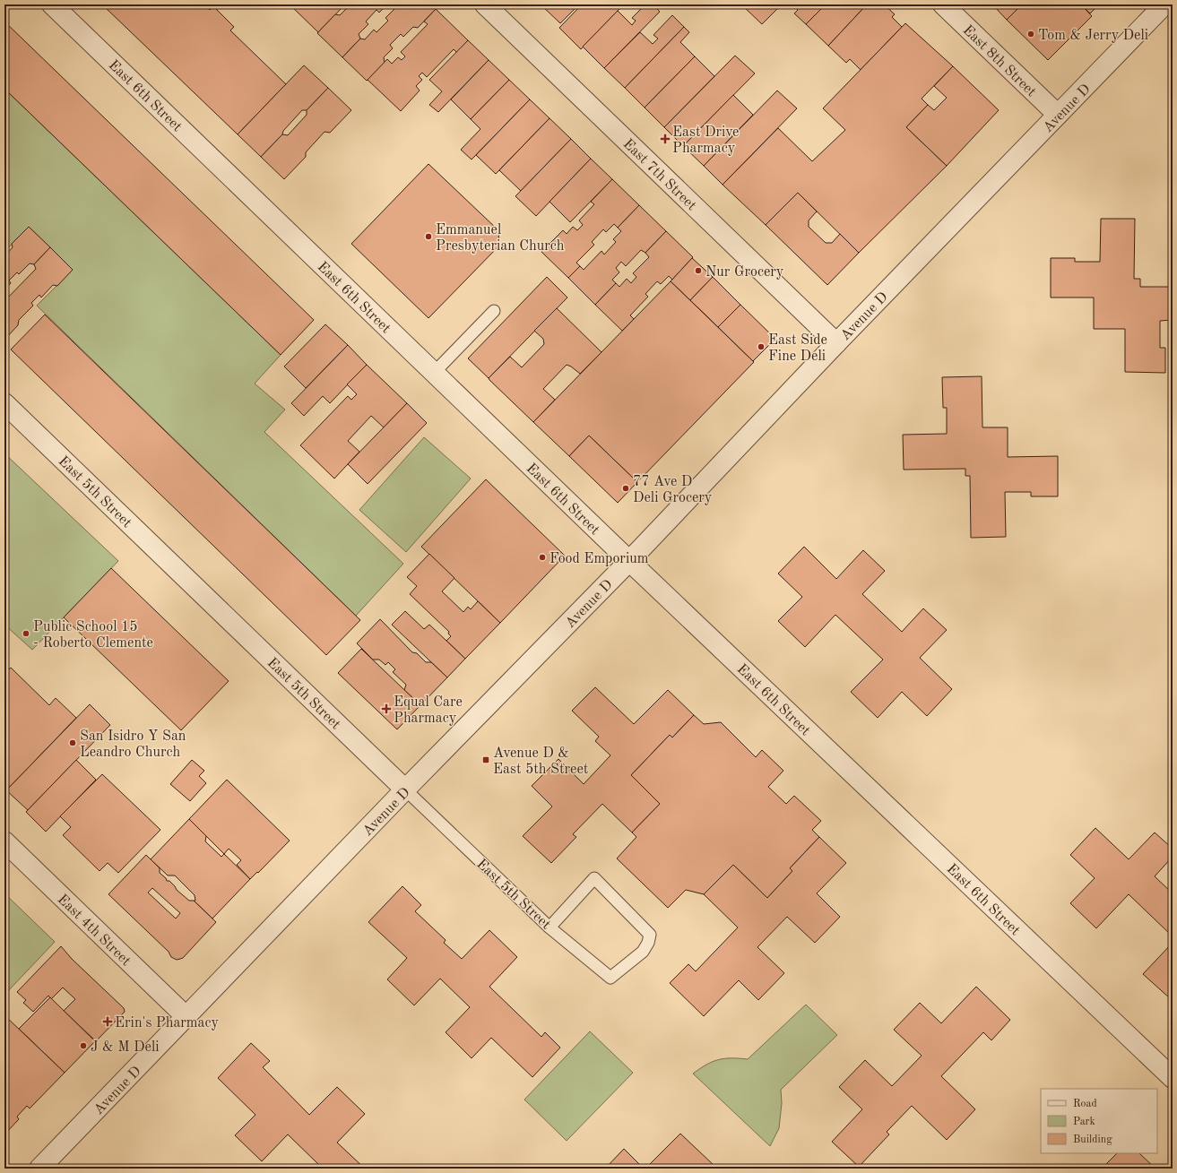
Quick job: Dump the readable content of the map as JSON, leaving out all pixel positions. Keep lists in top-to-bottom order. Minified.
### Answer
{"streets":{"street":["East 8th Street","East 6th Street","Avenue D","East 7th Street","East 5th Street","East 4th Street"]},"crossings":[["East 8th Street","Avenue D"],["East 6th Street","Avenue D"],["Avenue D","East 7th Street"],["Avenue D","East 5th Street"],["Avenue D","East 4th Street"]],"places":{"other":["Tom & Jerry Deli","Emmanuel Presbyterian Church","Nur Grocery","East Side Fine Deli","77 Ave D Deli Grocery","Food Emporium","Public School 15 - Roberto Clemente","San Isidro Y San Leandro Church","J & M Deli"],"health":["East Drive Pharmacy","Equal Care Pharmacy","Erin's Pharmacy"],"transit":["Avenue D & East 5th Street"]},"legend":["Road","Park","Building"]}
